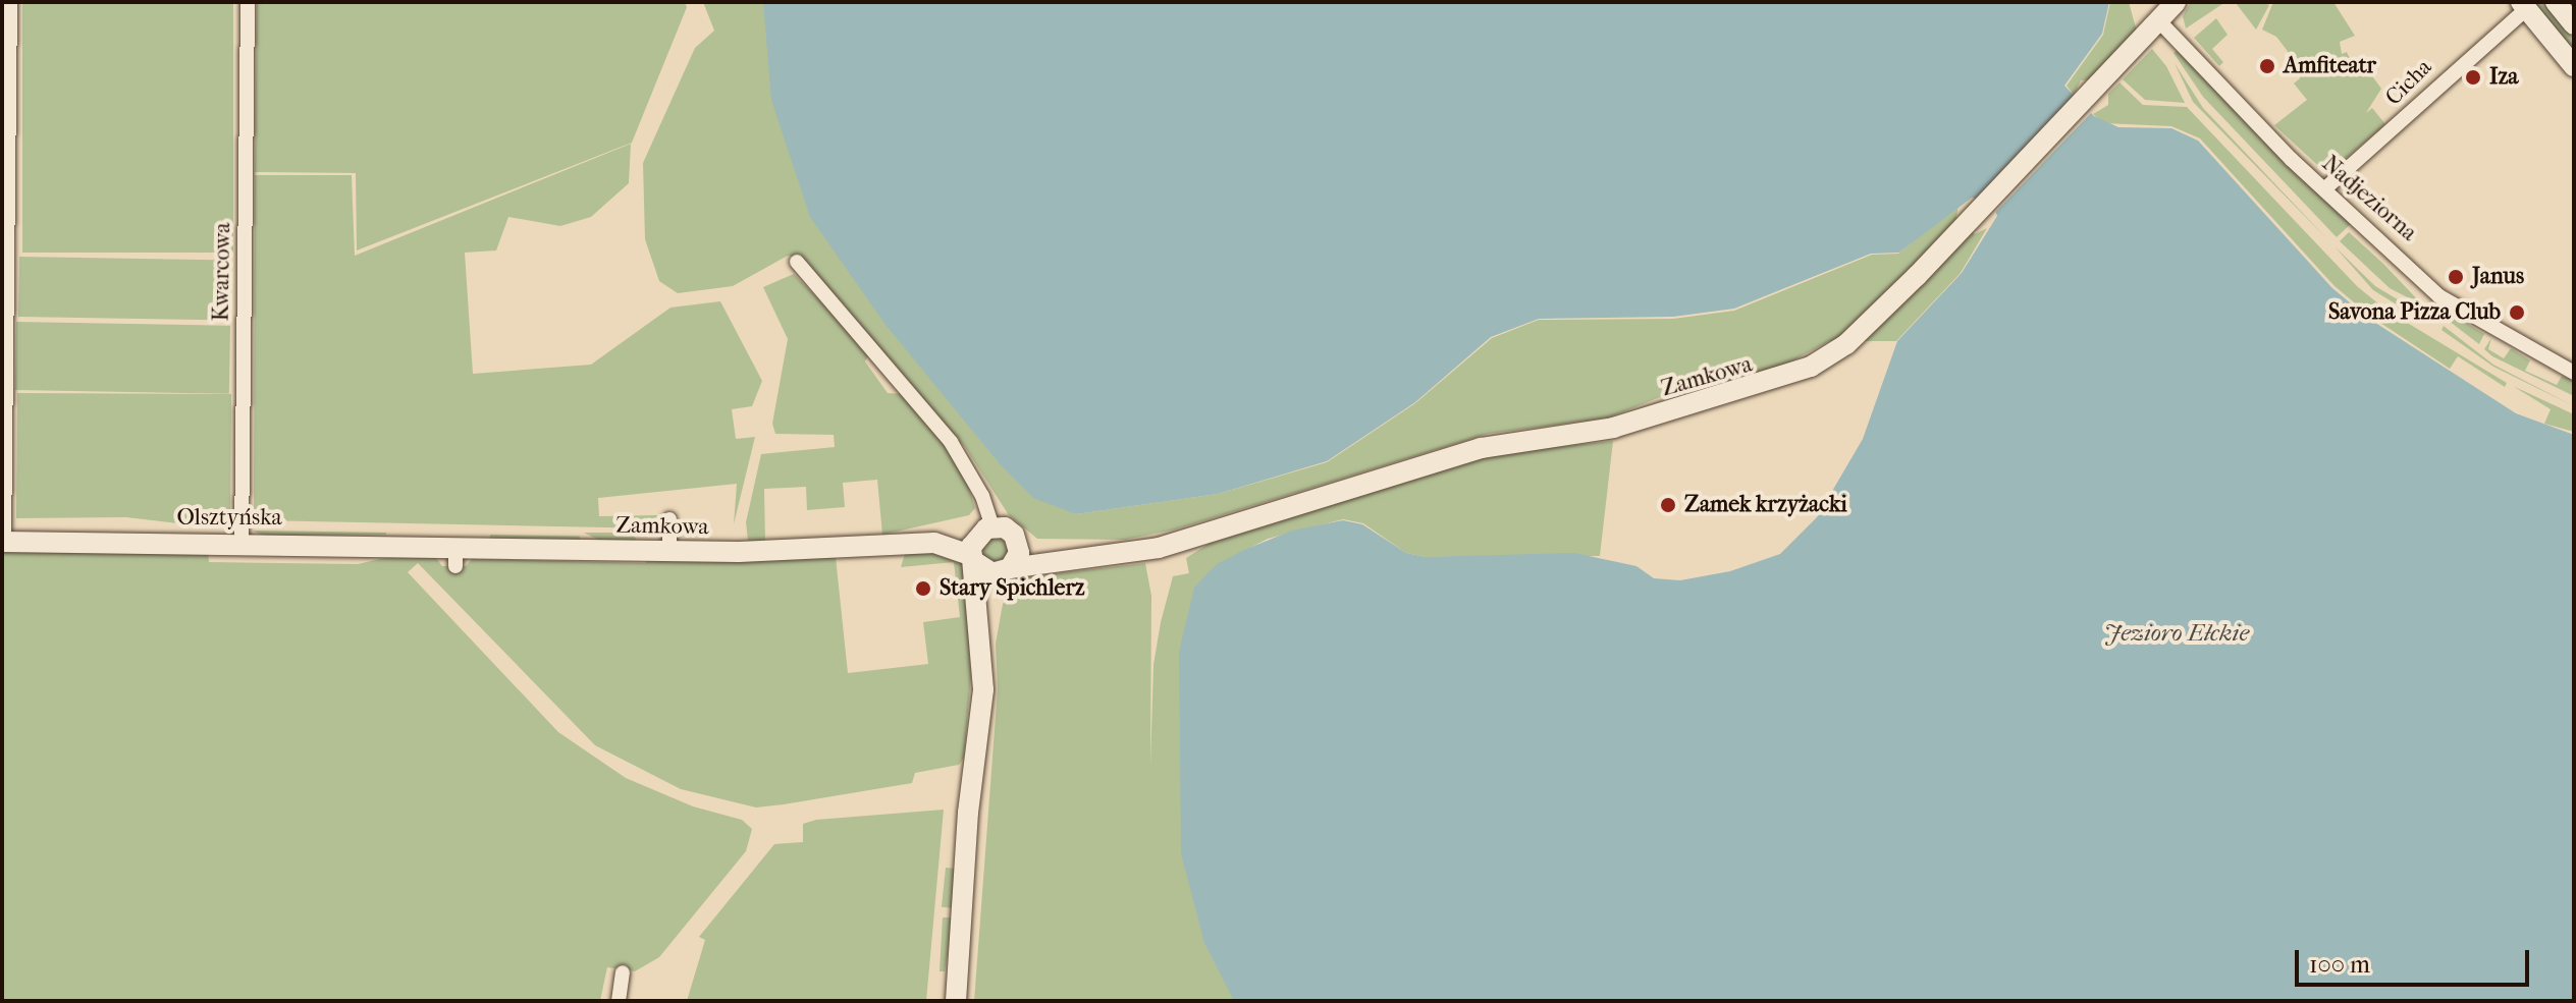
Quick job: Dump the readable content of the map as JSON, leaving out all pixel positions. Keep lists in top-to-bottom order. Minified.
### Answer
{"streets":{"street":["Cicha","Nadjeziorna","Kwarcowa","Zamkowa","Olsztyńska"]},"crossings":[["Cicha","Nadjeziorna"],["Nadjeziorna","Zamkowa"],["Kwarcowa","Olsztyńska"],["Zamkowa","Olsztyńska"]],"water":["Jezioro Ełckie"],"places":["Amfiteatr","Iza","Janus","Savona Pizza Club","Zamek krzyżacki","Stary Spichlerz"],"scale_bar":"100 m"}
